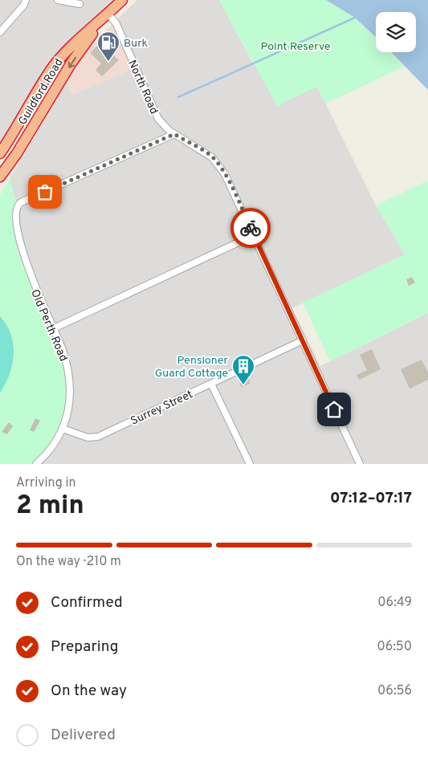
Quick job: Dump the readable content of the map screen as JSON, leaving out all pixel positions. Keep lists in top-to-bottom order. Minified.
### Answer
{"streets":{"highway":["Guildford Road"],"street":["North Road","Old Perth Road","Surrey Street"]},"crossings":[["North Road","Guildford Road"],["North Road","Old Perth Road"],["North Road","Surrey Street"],["Old Perth Road","Surrey Street"]],"parks":["Point Reserve"],"places":{"fuel station":["Burk"],"building":["Pensioner Guard Cottage"]},"page":{"heading":["2 min","Arriving in","07:12–07:17"],"bar":"On the way · 210 m","list":[["Confirmed","06:49"],["Preparing","06:50"],["On the way","06:56"],"Delivered"]}}
